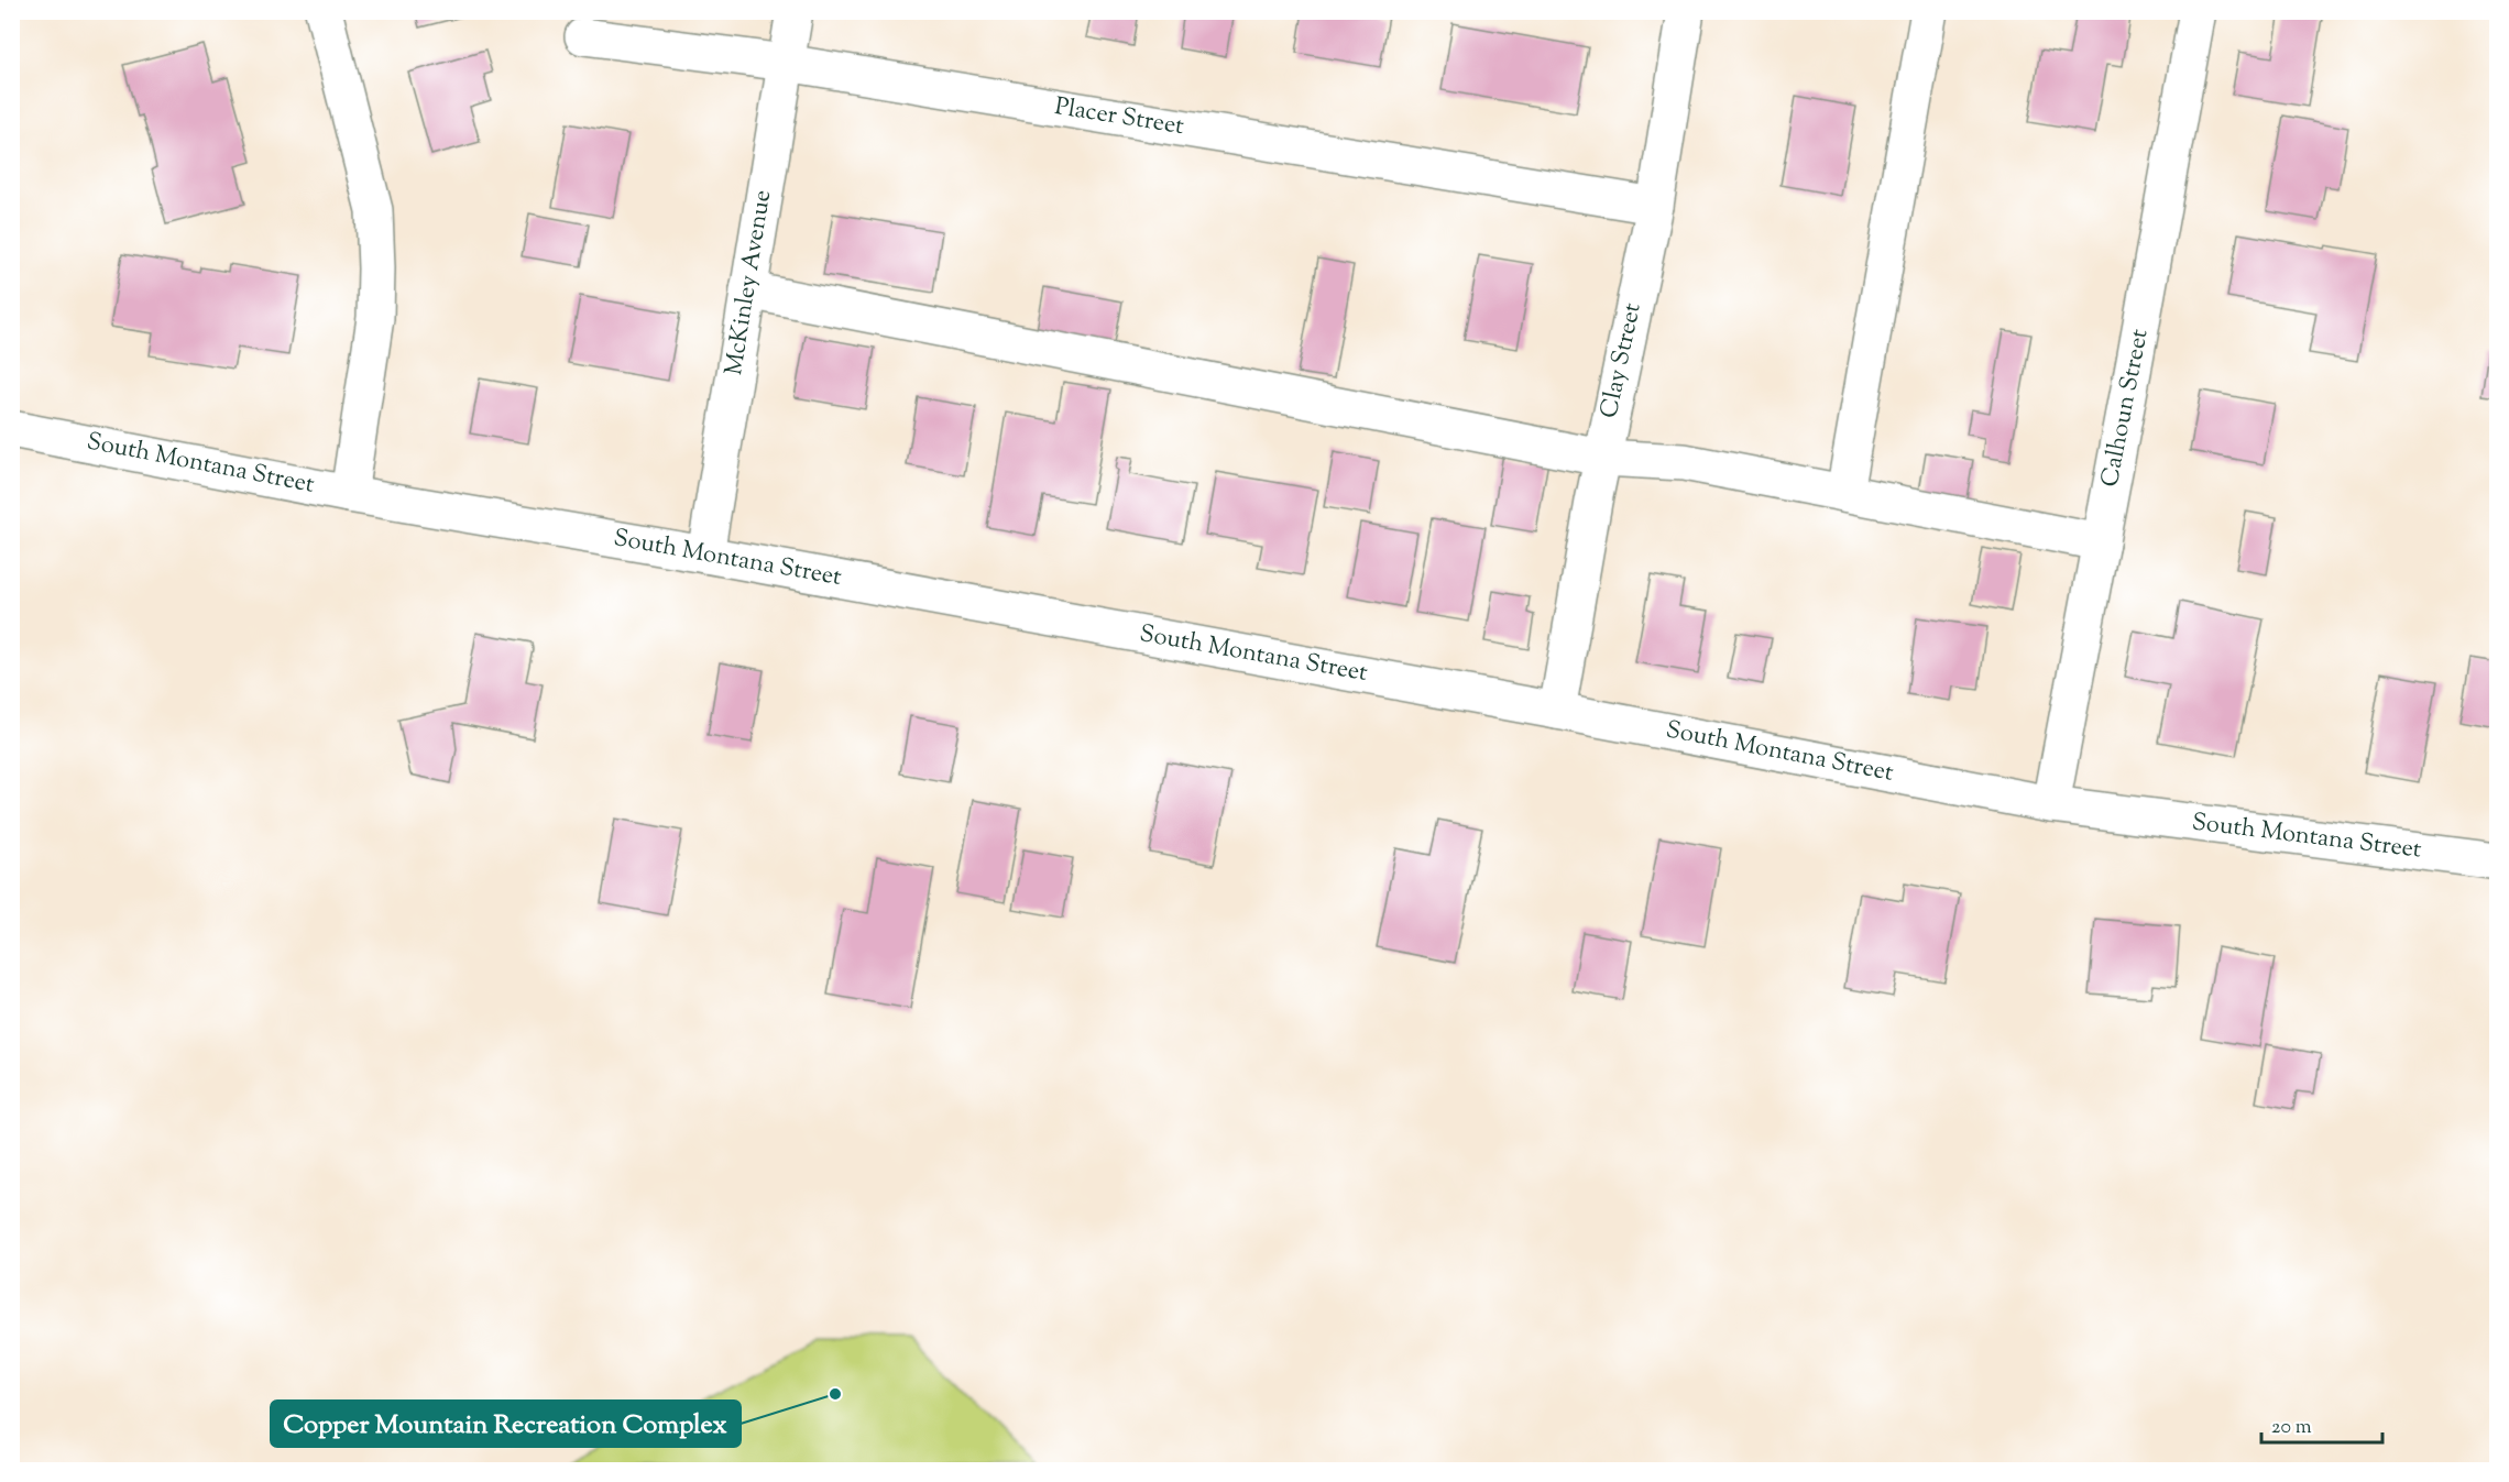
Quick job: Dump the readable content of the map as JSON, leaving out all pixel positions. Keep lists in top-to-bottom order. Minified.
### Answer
{"streets":{"street":["Placer Street","McKinley Avenue","Clay Street","Calhoun Street","South Montana Street"]},"crossings":[["Placer Street","McKinley Avenue"],["Placer Street","Clay Street"],["McKinley Avenue","South Montana Street"],["Clay Street","South Montana Street"],["Calhoun Street","South Montana Street"]],"places":["Copper Mountain Recreation Complex"],"scale_bar":"20 m"}
